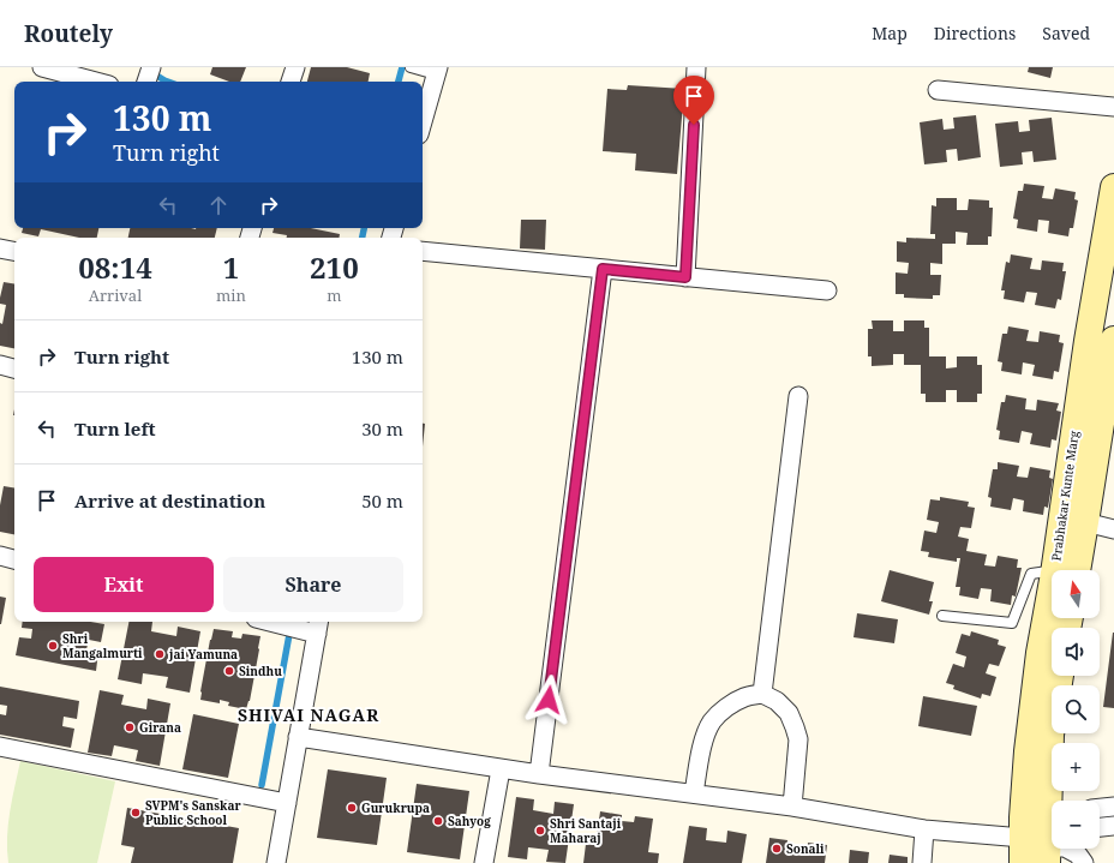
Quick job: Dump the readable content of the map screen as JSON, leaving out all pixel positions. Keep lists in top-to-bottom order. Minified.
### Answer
{"streets":{"street":["Prabhakar Kunte Marg"]},"districts":["SHIVAI NAGAR"],"places":["Shri Mangalmurti","jai Yamuna","Sindhu","Girana","Gurukrupa","SVPM's Sanskar Public School","Sahyog","Shri Santaji Maharaj","Sonali"],"north":"top","page":{"header":"Routely","nav":["Map","Directions","Saved"],"turn":["130 m","Turn right"],"eta":["08:14","Arrival","1","min","210","m"],"list":[{"name":"Turn right","value":"130 m"},{"name":"Turn left","value":"30 m"},{"name":"Arrive at destination","value":"50 m"}],"buttons":["Exit","Share"],"map_buttons":["+","−"]}}
